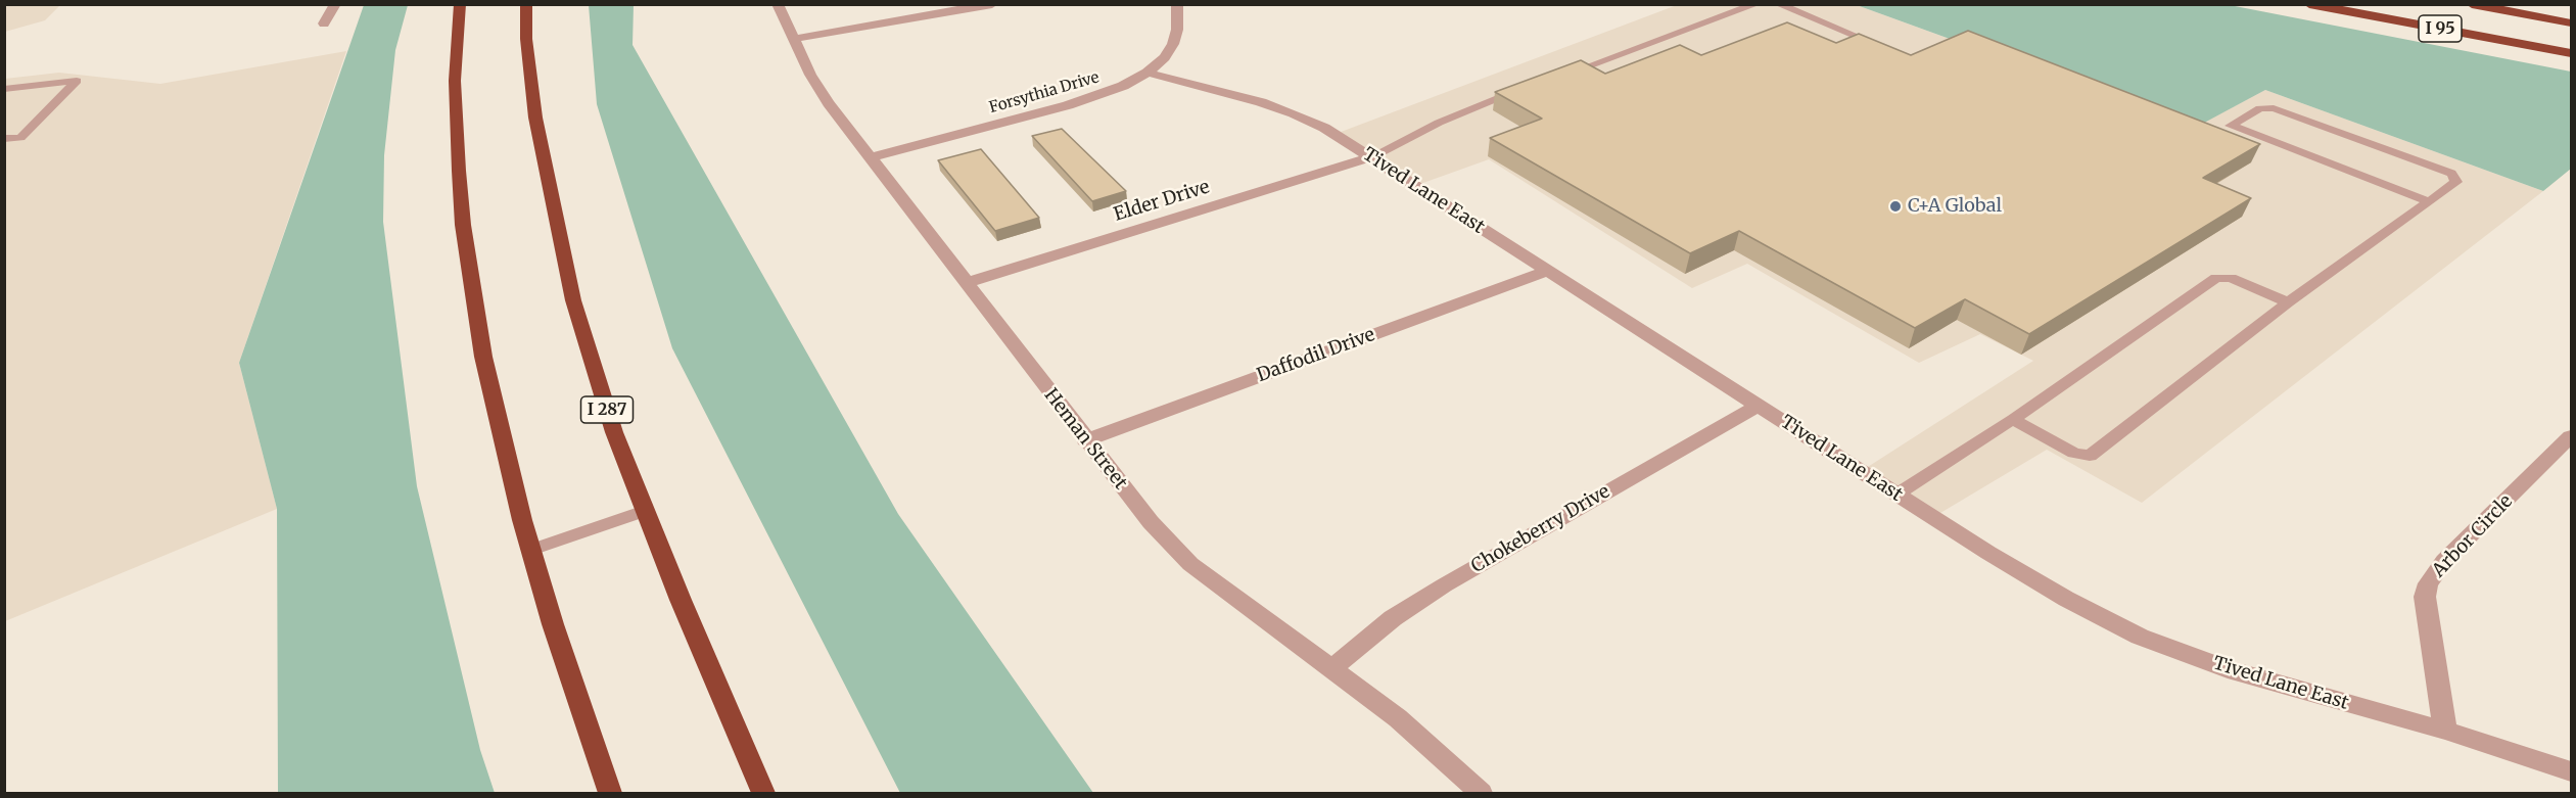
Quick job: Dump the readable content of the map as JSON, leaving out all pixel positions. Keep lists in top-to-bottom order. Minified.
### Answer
{"streets":{"highway":["I 95","I 287"],"street":["Forsythia Drive","Tived Lane East","Elder Drive","Daffodil Drive","Heman Street","Chokeberry Drive","Arbor Circle"]},"crossings":[["Forsythia Drive","Tived Lane East"],["Forsythia Drive","Heman Street"],["Tived Lane East","Elder Drive"],["Tived Lane East","Daffodil Drive"],["Tived Lane East","Chokeberry Drive"],["Tived Lane East","Arbor Circle"],["Elder Drive","Heman Street"],["Daffodil Drive","Heman Street"],["Heman Street","Chokeberry Drive"]],"places":["C+A Global"]}
